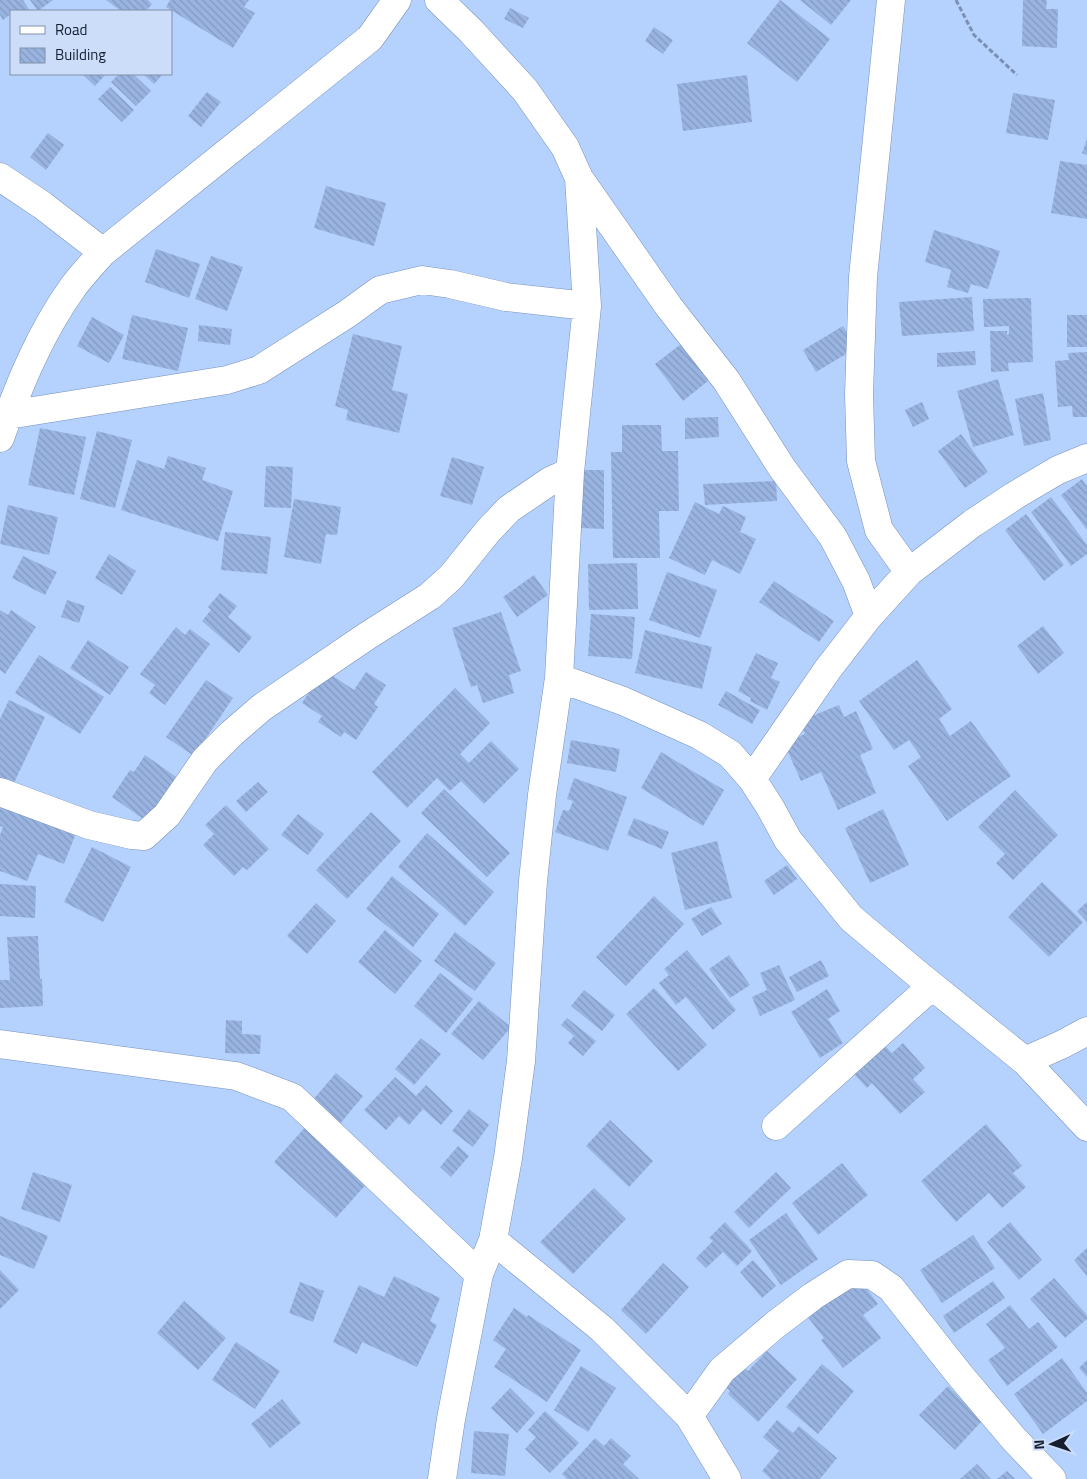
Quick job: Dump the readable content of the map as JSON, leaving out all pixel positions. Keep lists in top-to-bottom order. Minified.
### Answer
{"legend":["Road","Building"],"north":"left"}
